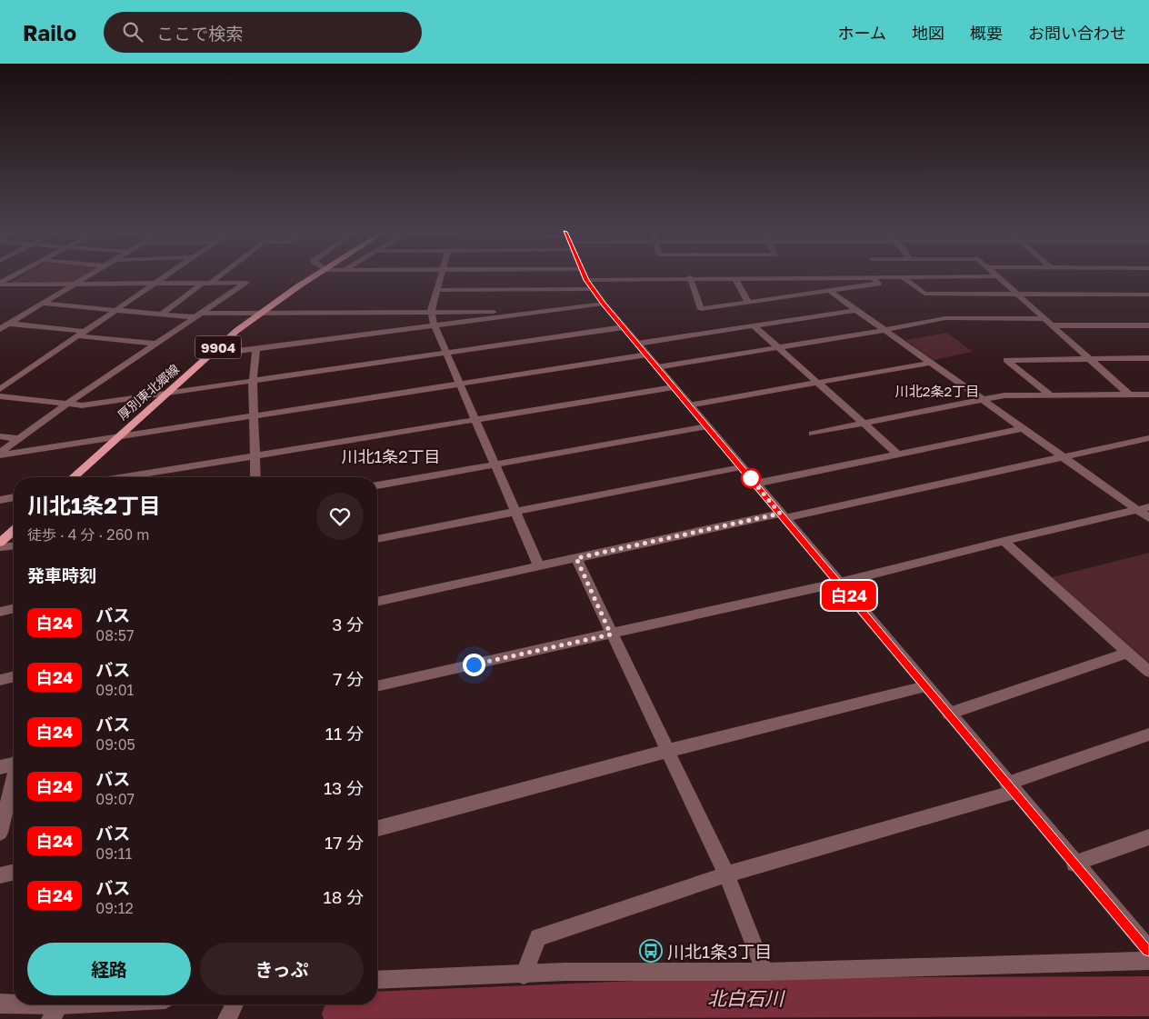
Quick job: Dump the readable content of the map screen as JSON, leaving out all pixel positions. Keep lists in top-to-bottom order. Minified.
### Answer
{"streets":{"main road":["9904","厚別東北郷線"]},"districts":["川北2条2丁目","川北1条2丁目"],"water":["北白石川"],"places":{"bus stop":["川北1条3丁目"]},"lines":["bus line 白24"],"page":{"header":"Railo","search":"ここで検索","nav":["ホーム","地図","概要","お問い合わせ"],"on_map":"白24","heading":[["川北1条2丁目","徒歩 · 4 分 · 260 m"],"発車時刻"],"list":[{"mark":"白24","name":"バス","note":"08:57","value":"3 分"},{"mark":"白24","name":"バス","note":"09:01","value":"7 分"},{"mark":"白24","name":"バス","note":"09:05","value":"11 分"},{"mark":"白24","name":"バス","note":"09:07","value":"13 分"},{"mark":"白24","name":"バス","note":"09:11","value":"17 分"},{"mark":"白24","name":"バス","note":"09:12","value":"18 分"}],"buttons":["経路","きっぷ"]}}
